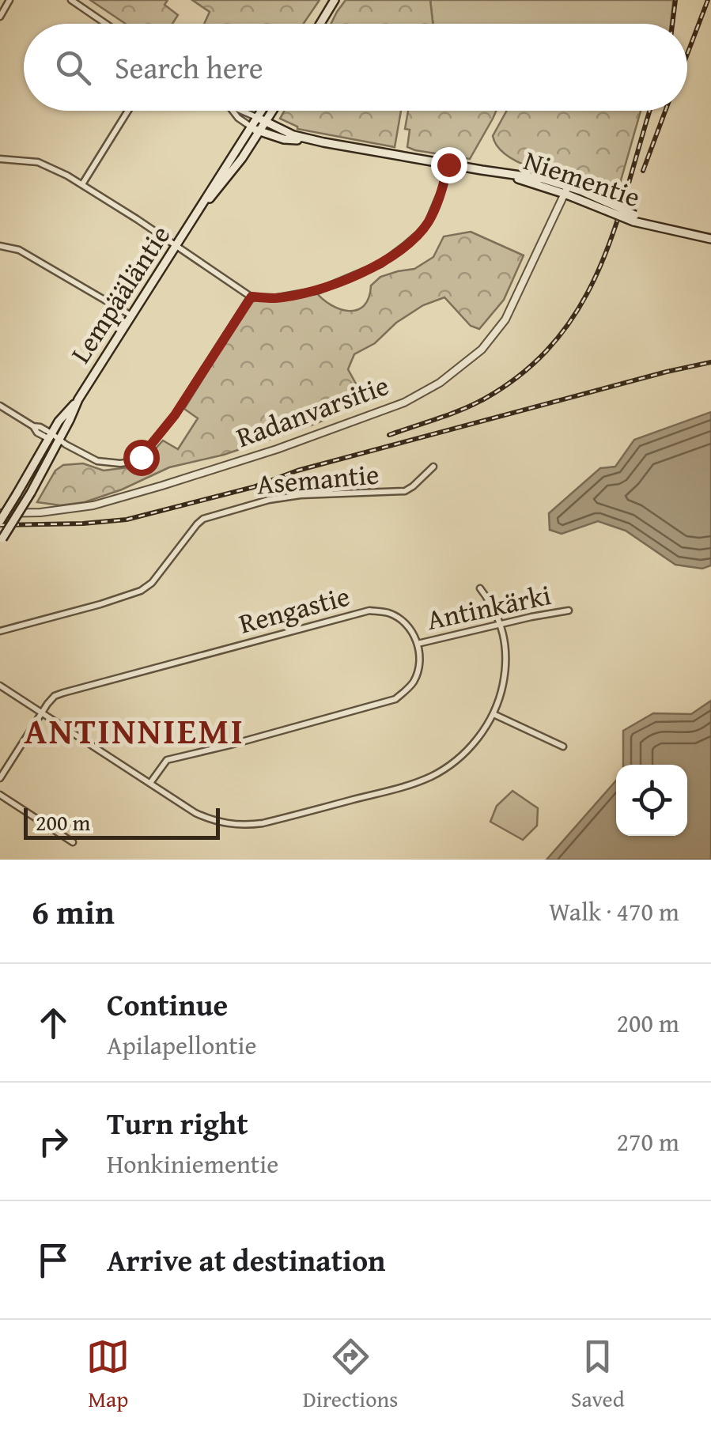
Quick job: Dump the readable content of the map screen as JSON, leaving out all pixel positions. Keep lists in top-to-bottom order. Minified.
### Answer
{"streets":{"main road":["Niementie","Lempääläntie"],"street":["Radanvarsitie","Asemantie","Antinkärki","Rengastie"]},"crossings":[["Niementie","Lempääläntie"],["Niementie","Radanvarsitie"],["Antinkärki","Rengastie"]],"districts":["ANTINNIEMI"],"scale_bar":"200 m","page":{"search":"Search here","scale":"200 m","heading":["6 min","Walk · 470 m"],"list":[["Continue","Apilapellontie","200 m"],["Turn right","Honkiniementie","270 m"],"Arrive at destination"],"nav":["Map","Directions","Saved"]}}
